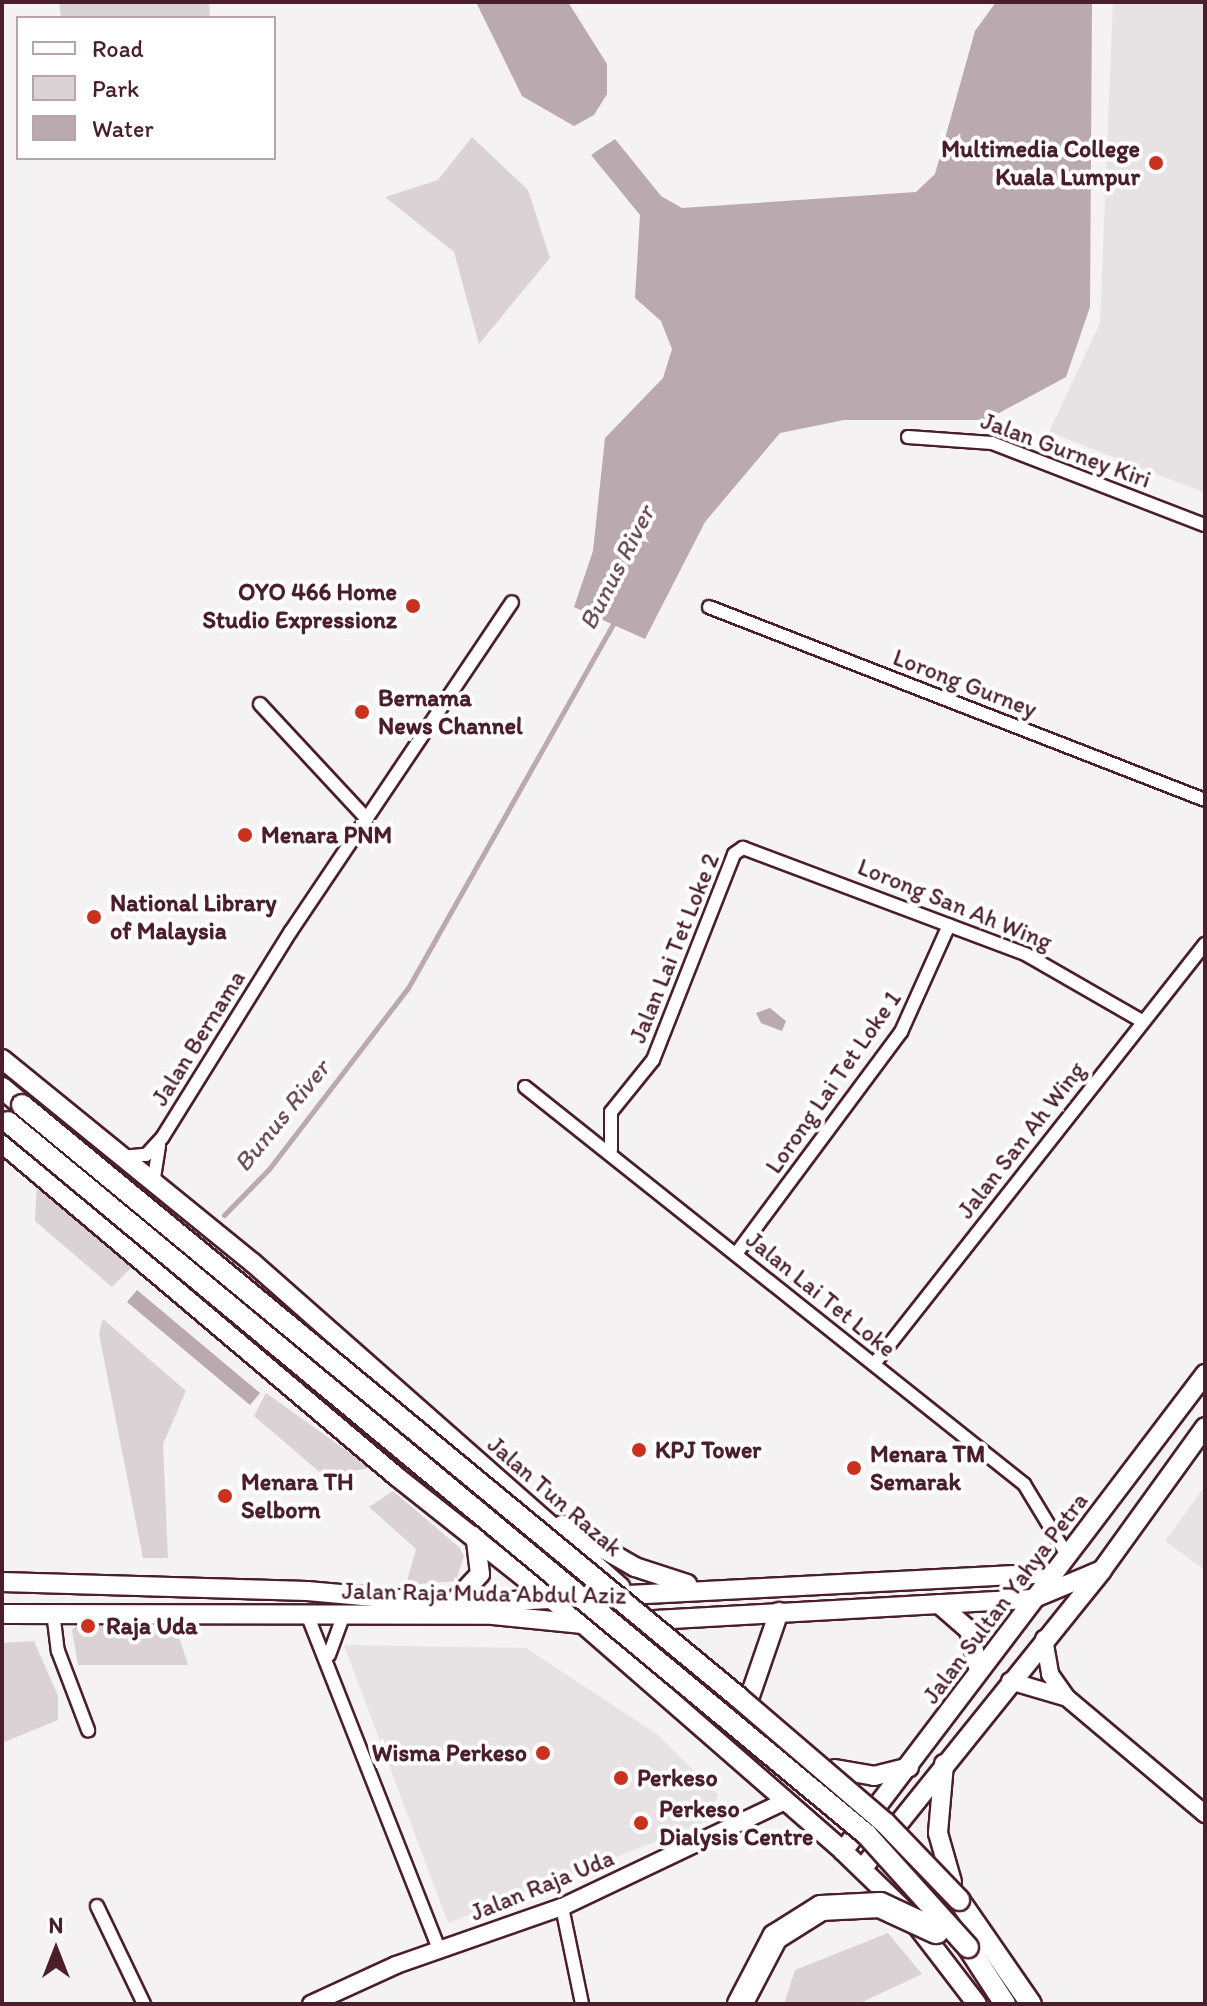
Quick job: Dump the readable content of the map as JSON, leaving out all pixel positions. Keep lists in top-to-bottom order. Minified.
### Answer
{"streets":{"main road":["Jalan Tun Razak","Jalan Raja Muda Abdul Aziz","Jalan Sultan Yahya Petra"],"street":["Jalan Gurney Kiri","Lorong Gurney","Lorong San Ah Wing","Jalan Lai Tet Loke 2","Jalan Bernama","Lorong Lai Tet Loke 1","Jalan San Ah Wing","Jalan Lai Tet Loke","Jalan Raja Uda"]},"crossings":[["Lorong San Ah Wing","Jalan Lai Tet Loke 2"],["Lorong San Ah Wing","Lorong Lai Tet Loke 1"],["Lorong San Ah Wing","Jalan San Ah Wing"],["Jalan Lai Tet Loke 2","Jalan Lai Tet Loke"],["Jalan Bernama","Jalan Tun Razak"],["Lorong Lai Tet Loke 1","Jalan Lai Tet Loke"],["Jalan San Ah Wing","Jalan Lai Tet Loke"],["Jalan Lai Tet Loke","Jalan Sultan Yahya Petra"],["Jalan Tun Razak","Jalan Raja Muda Abdul Aziz"],["Jalan Tun Razak","Jalan Sultan Yahya Petra"],["Jalan Raja Muda Abdul Aziz","Jalan Sultan Yahya Petra"]],"water":["Bunus River"],"places":["Multimedia College Kuala Lumpur","OYO 466 Home Studio Expressionz","Bernama News Channel","Menara PNM","National Library of Malaysia","KPJ Tower","Menara TM Semarak","Menara TH Selborn","Raja Uda","Wisma Perkeso","Perkeso","Perkeso Dialysis Centre"],"legend":["Road","Park","Water"],"north":"top"}
